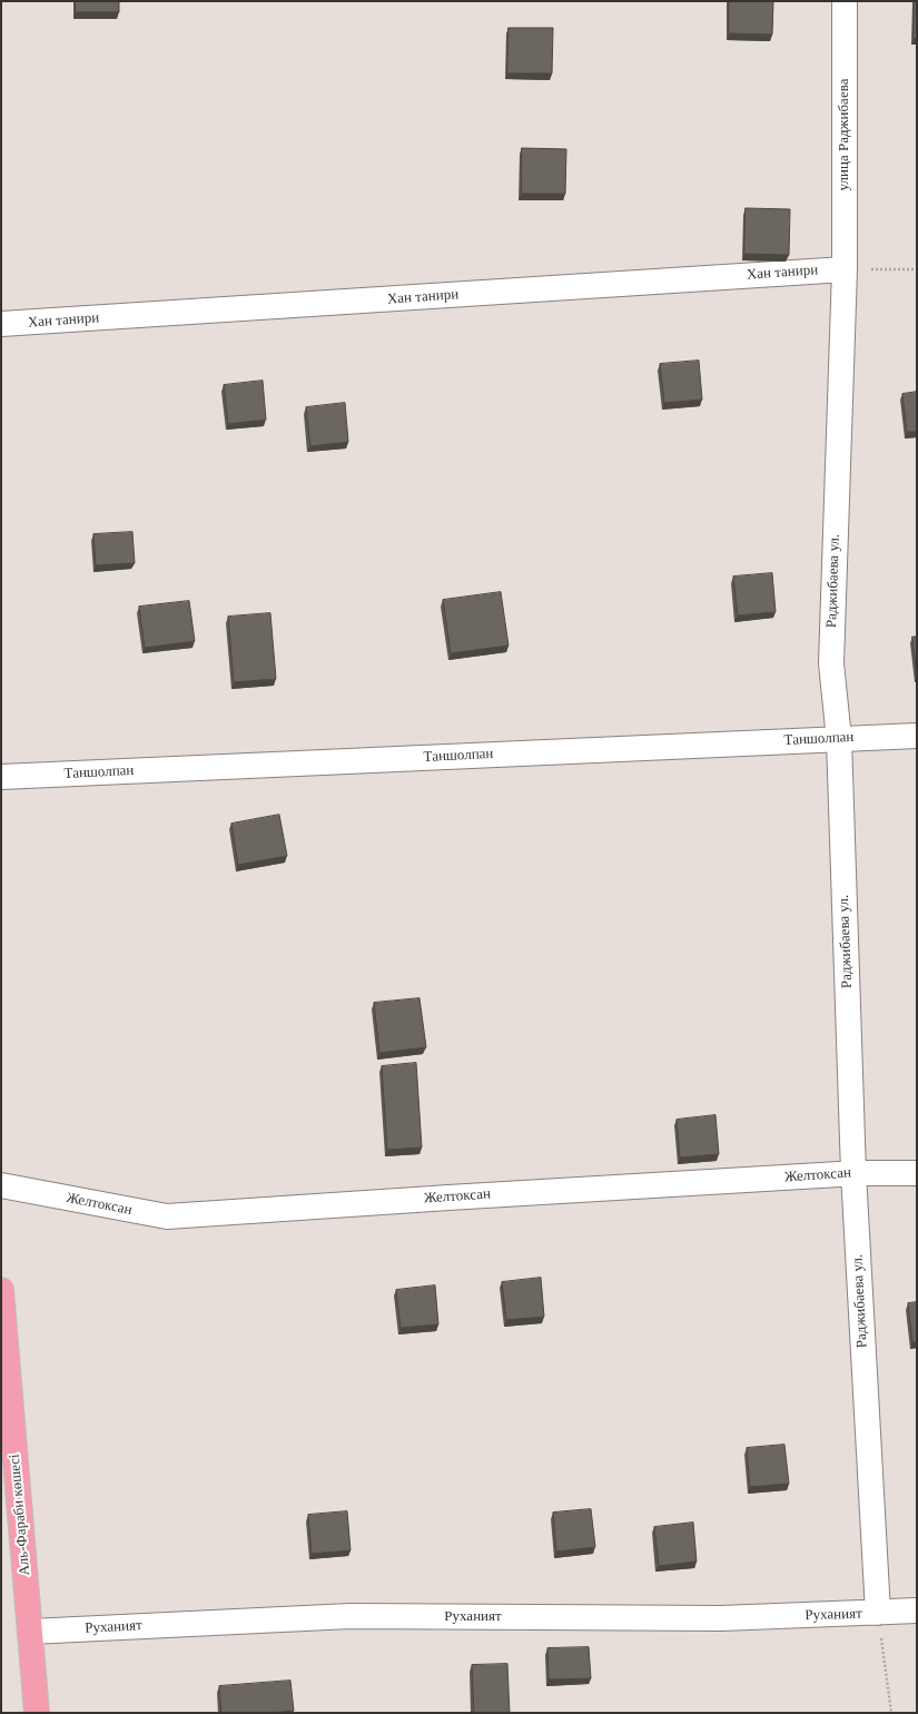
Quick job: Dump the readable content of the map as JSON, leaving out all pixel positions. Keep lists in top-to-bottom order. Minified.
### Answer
{"streets":{"main road":["Аль-Фараби көшесі"],"street":["улица Раджибаева","Хан танири","Раджибаева ул.","Таншолпан","Желтоксан","Руханият"]},"crossings":[["улица Раджибаева","Хан танири"],["улица Раджибаева","Раджибаева ул."],["Хан танири","Раджибаева ул."],["Раджибаева ул.","Таншолпан"],["Раджибаева ул.","Желтоксан"],["Раджибаева ул.","Руханият"],["Аль-Фараби көшесі","Руханият"]]}
